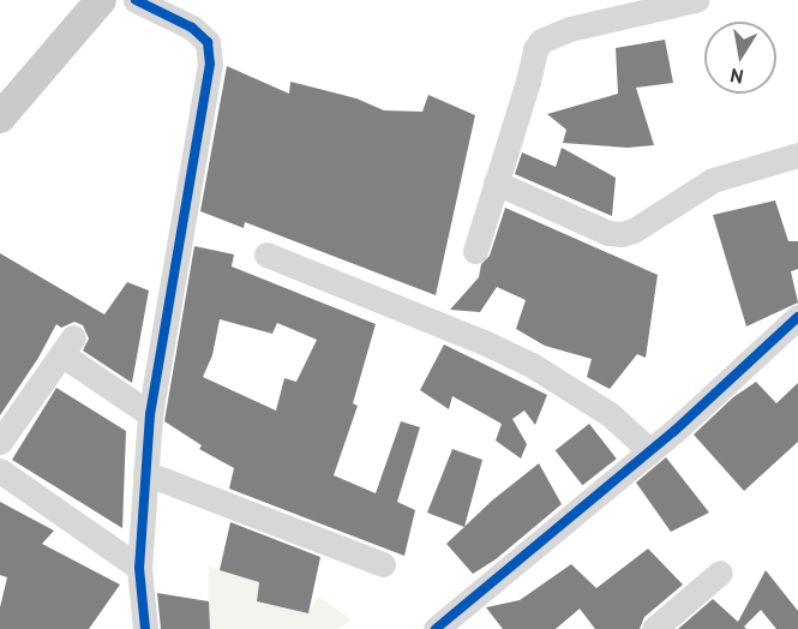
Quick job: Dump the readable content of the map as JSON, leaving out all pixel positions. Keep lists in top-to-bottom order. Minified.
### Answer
{"north":"bottom"}
